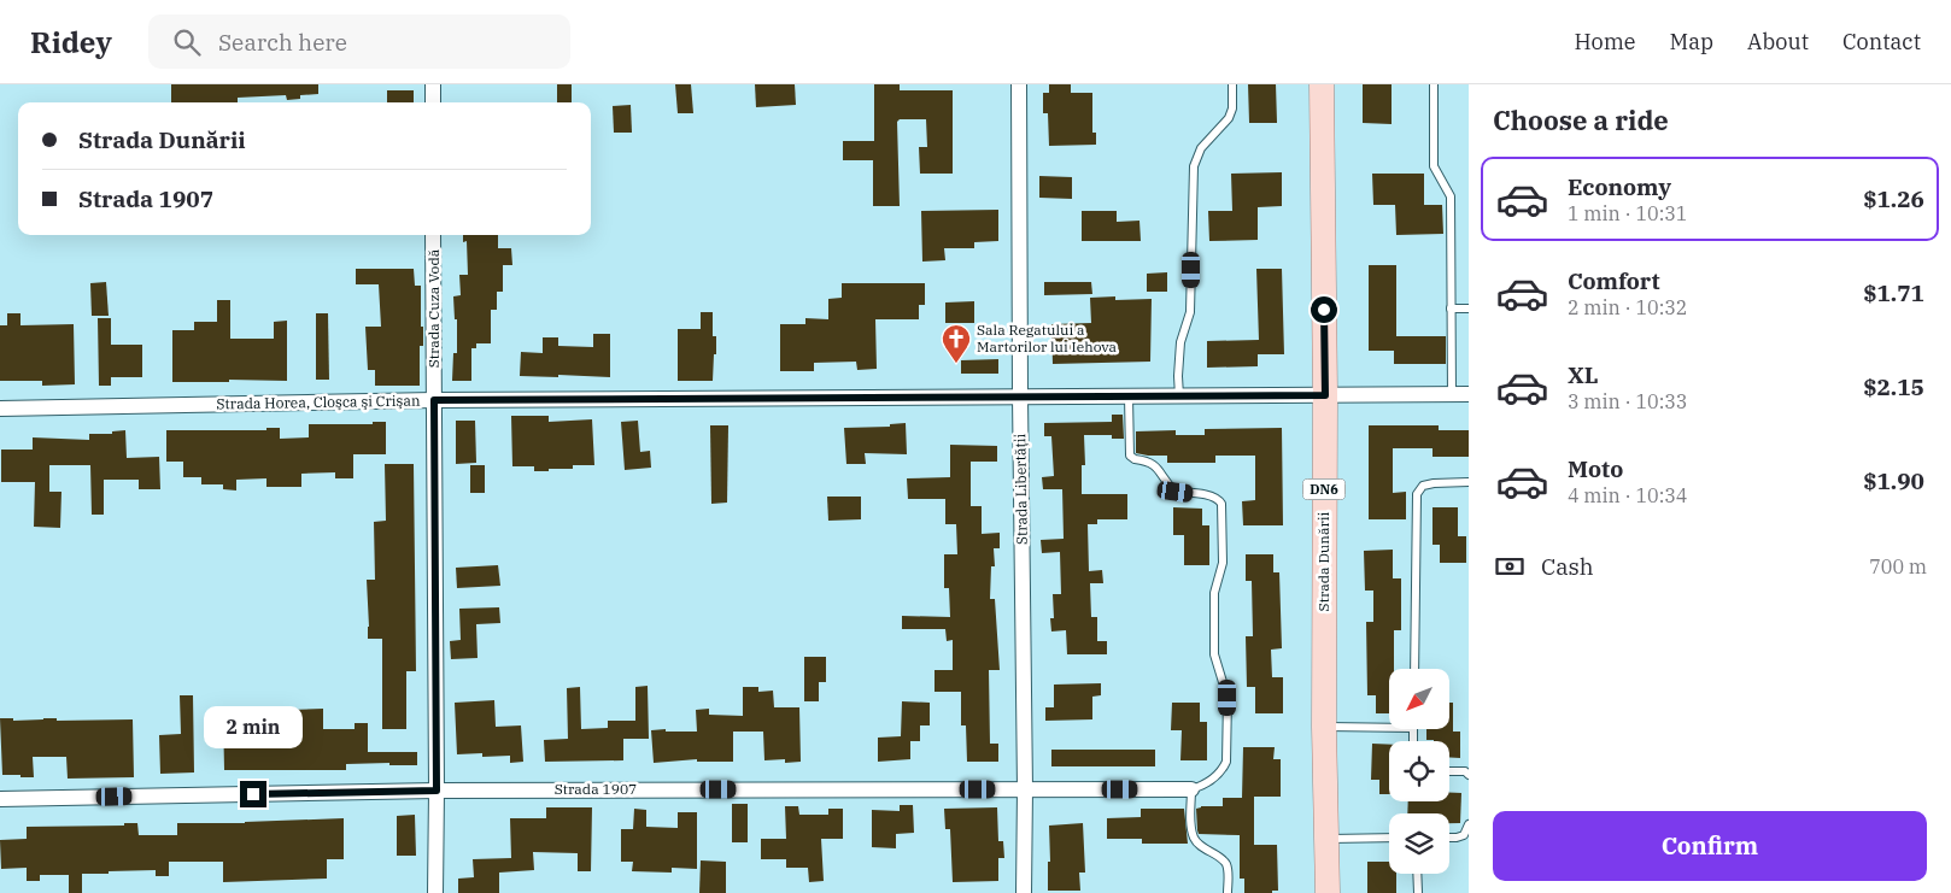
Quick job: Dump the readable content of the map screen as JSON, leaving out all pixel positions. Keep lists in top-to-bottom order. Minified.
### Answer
{"streets":{"main road":["DN6","Strada Dunării"],"street":["Strada Cuza Vodă","Strada Horea, Cloşca şi Crişan","Strada Libertății","Strada 1907"]},"crossings":[["Strada Cuza Vodă","Strada Horea, Cloşca şi Crişan"],["Strada Cuza Vodă","Strada 1907"],["Strada Horea, Cloşca şi Crişan","Strada Libertății"],["Strada Horea, Cloşca şi Crişan","Strada Dunării"],["Strada Libertății","Strada 1907"]],"places":{"church":["Sala Regatului a Martorilor lui Iehova"]},"north":"bottom left","page":{"header":"Ridey","search":"Search here","nav":["Home","Map","About","Contact"],"heading":"Choose a ride","banner":["Strada Dunării","Strada 1907"],"list":[{"name":"Economy","note":"1 min · 10:31","value":"$1.26"},{"name":"Comfort","note":"2 min · 10:32","value":"$1.71"},{"name":"XL","note":"3 min · 10:33","value":"$2.15"},{"name":"Moto","note":"4 min · 10:34","value":"$1.90"}],"pay":["Cash","700 m"],"bubble":"2 min","buttons":"Confirm"}}
